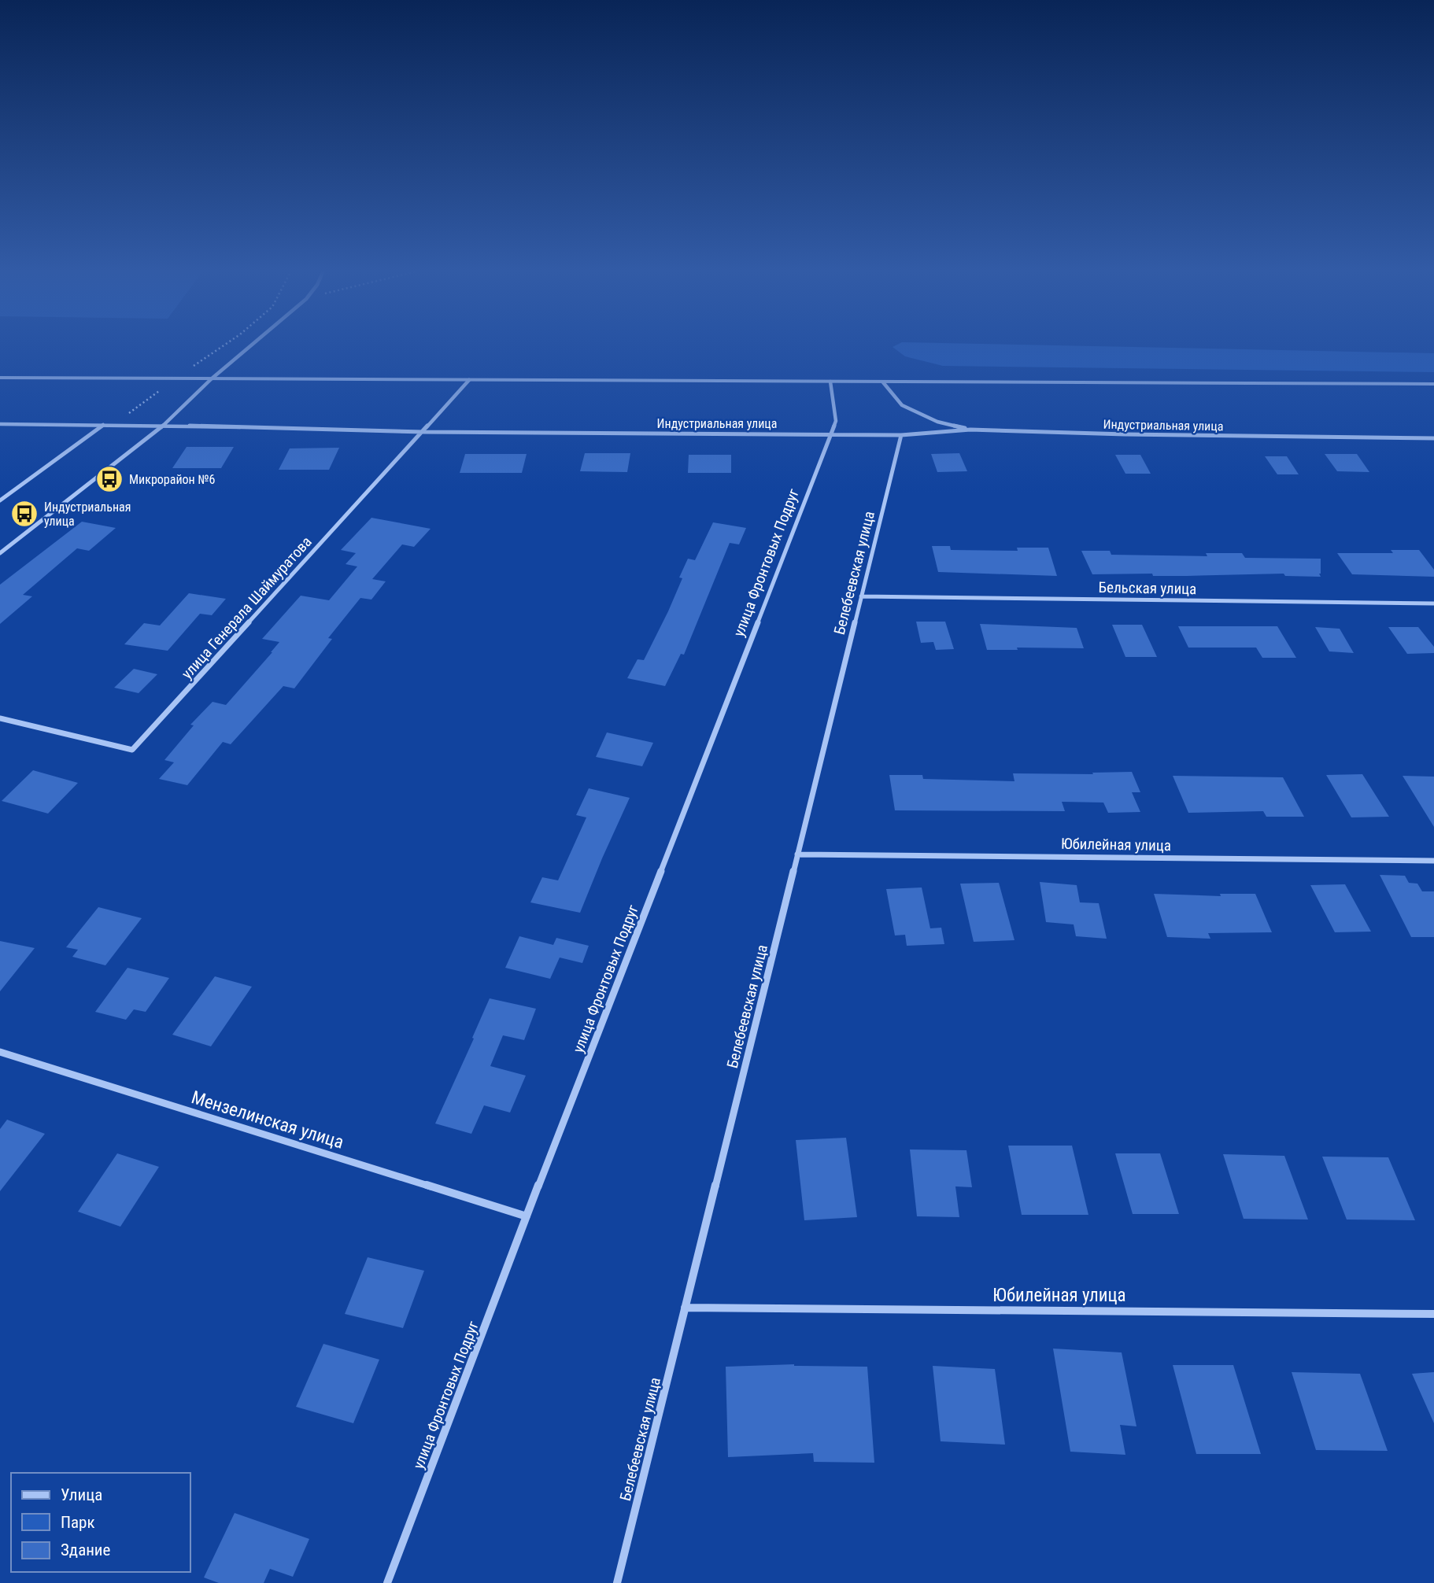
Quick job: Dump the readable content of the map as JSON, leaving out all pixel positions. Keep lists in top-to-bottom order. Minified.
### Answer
{"streets":{"street":["Индустриальная улица","улица Фронтовых Подруг","Белебеевская улица","Бельская улица","улица Генерала Шаймуратова","Юбилейная улица","Мензелинская улица"]},"crossings":[["Индустриальная улица","улица Фронтовых Подруг"],["Индустриальная улица","Белебеевская улица"],["Индустриальная улица","улица Генерала Шаймуратова"],["улица Фронтовых Подруг","Мензелинская улица"],["Белебеевская улица","Бельская улица"],["Белебеевская улица","Юбилейная улица"]],"places":{"bus stop":["Микрорайон №6","Индустриальная улица"]},"legend":["Улица","Парк","Здание"]}
